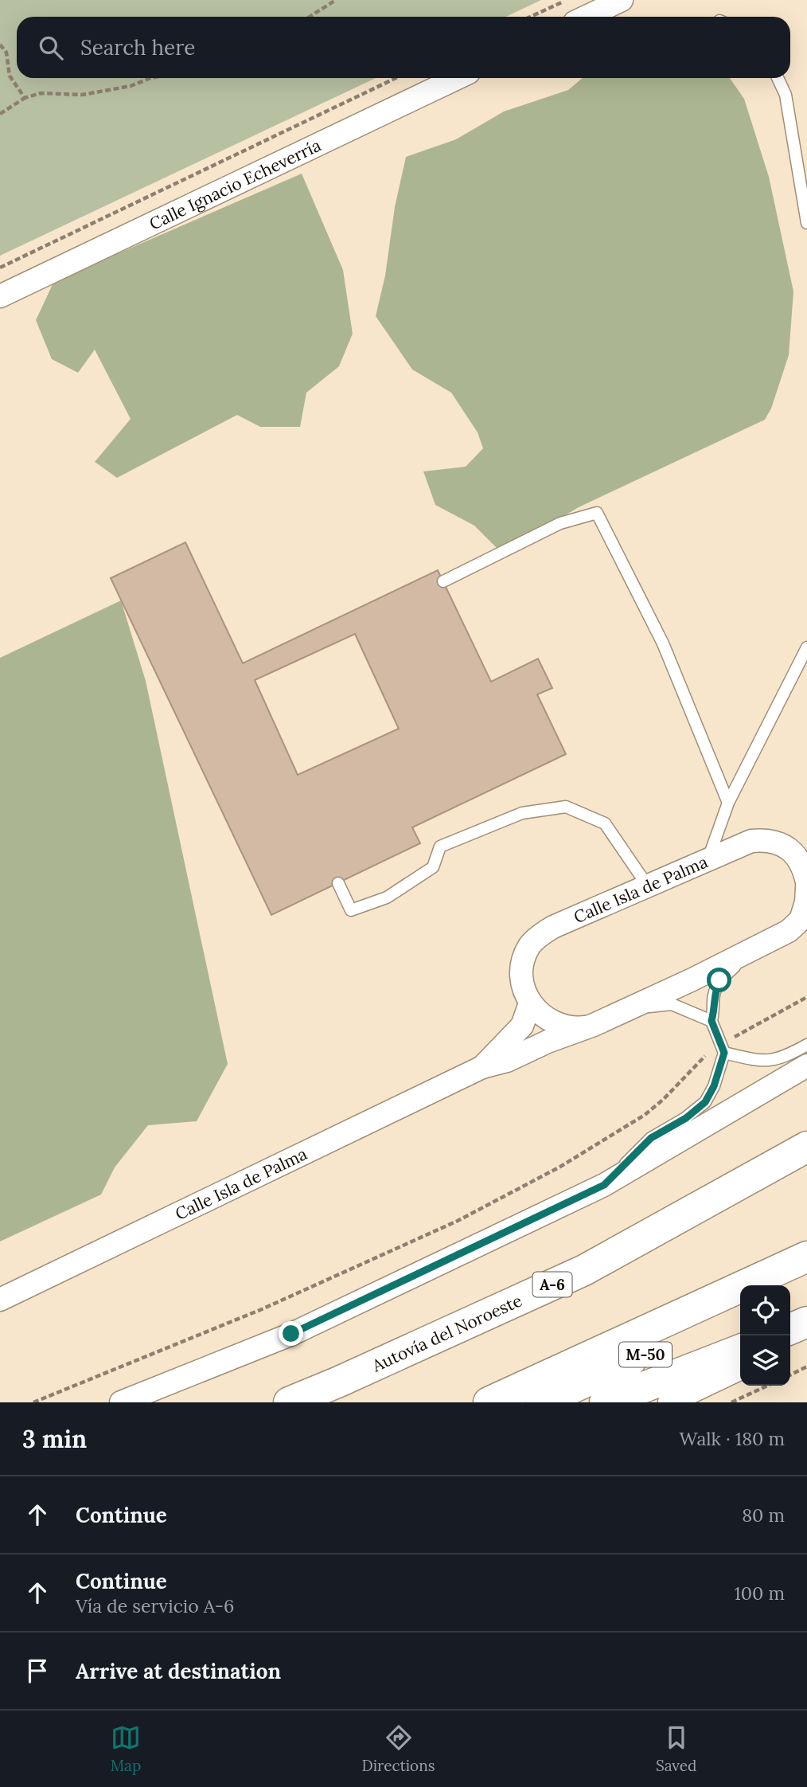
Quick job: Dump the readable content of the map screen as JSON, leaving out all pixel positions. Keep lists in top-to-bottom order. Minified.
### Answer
{"streets":{"highway":["A-6","Autovía del Noroeste","M-50"],"street":["Calle Ignacio Echeverría","Calle Isla de Palma"]},"page":{"search":"Search here","heading":["3 min","Walk · 180 m"],"list":[["Continue","80 m"],["Continue","Vía de servicio A-6","100 m"],"Arrive at destination"],"nav":["Map","Directions","Saved"]}}
